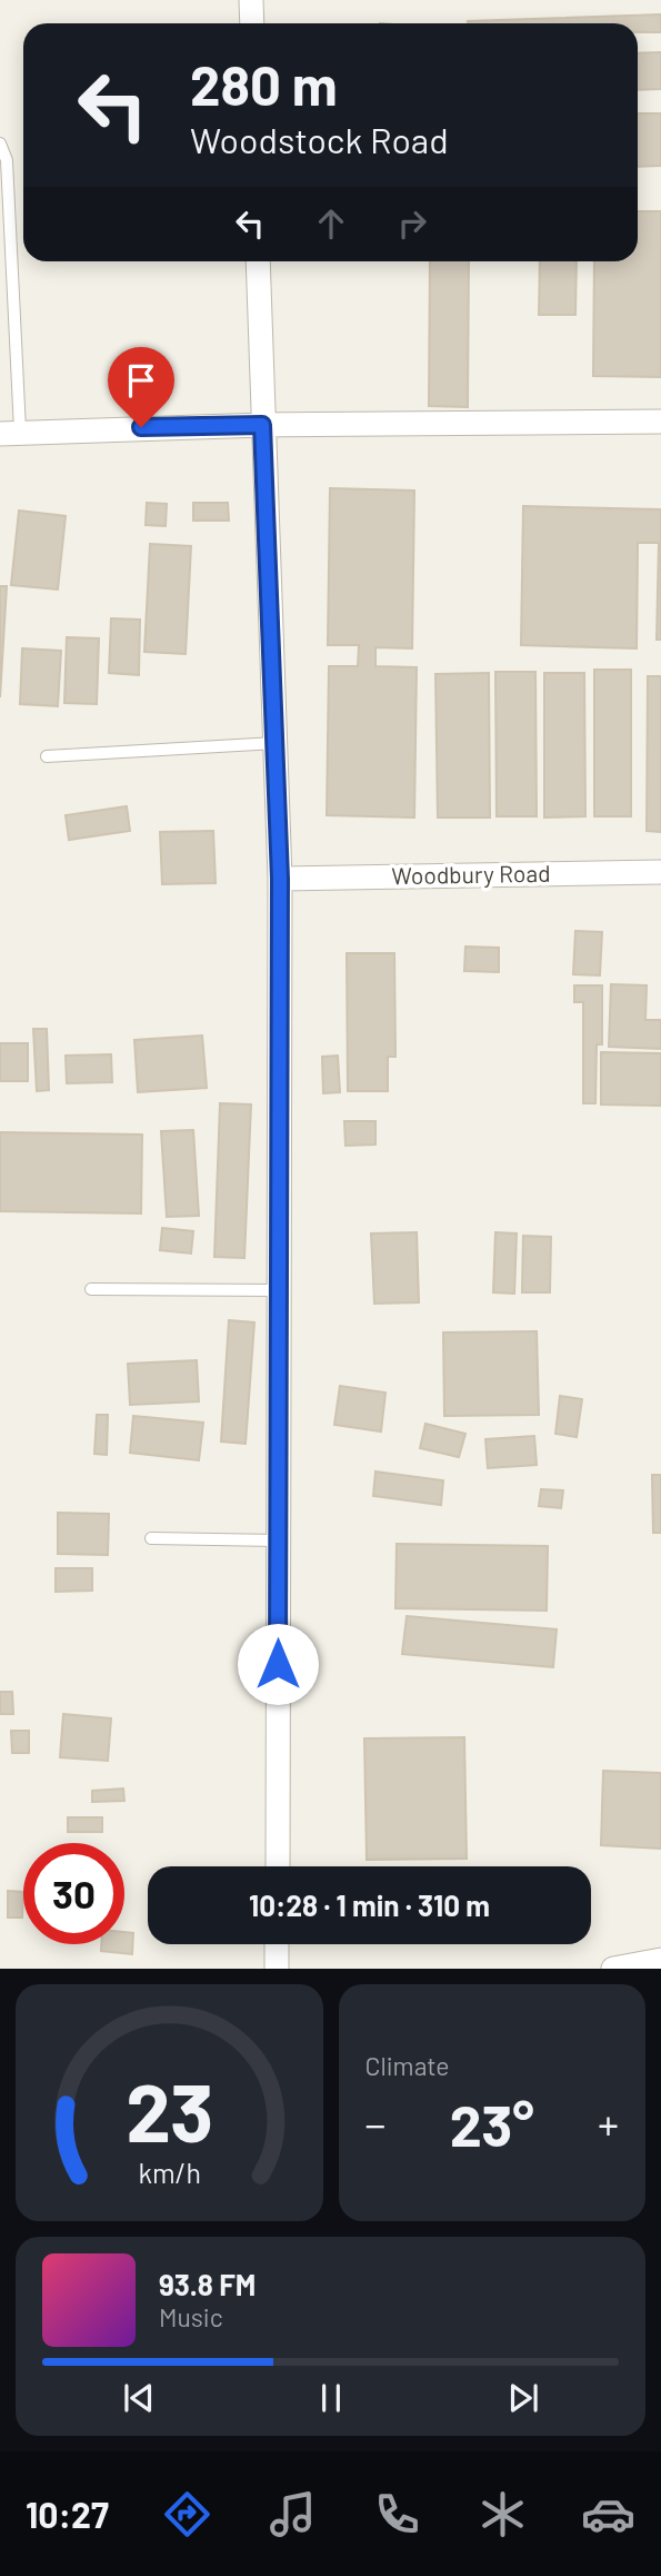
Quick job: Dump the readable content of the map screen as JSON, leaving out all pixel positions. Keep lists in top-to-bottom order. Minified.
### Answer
{"streets":{"street":["Woodbury Road"]},"page":{"turn":["280 m","Woodstock Road"],"limit":"30","trip":"10:28 · 1 min · 310 m","tile":"Climate","heat":["−","23°","+"],"song":["93.8 FM","Music"],"tabs":"10:27","gauge":["23","km/h"]}}
